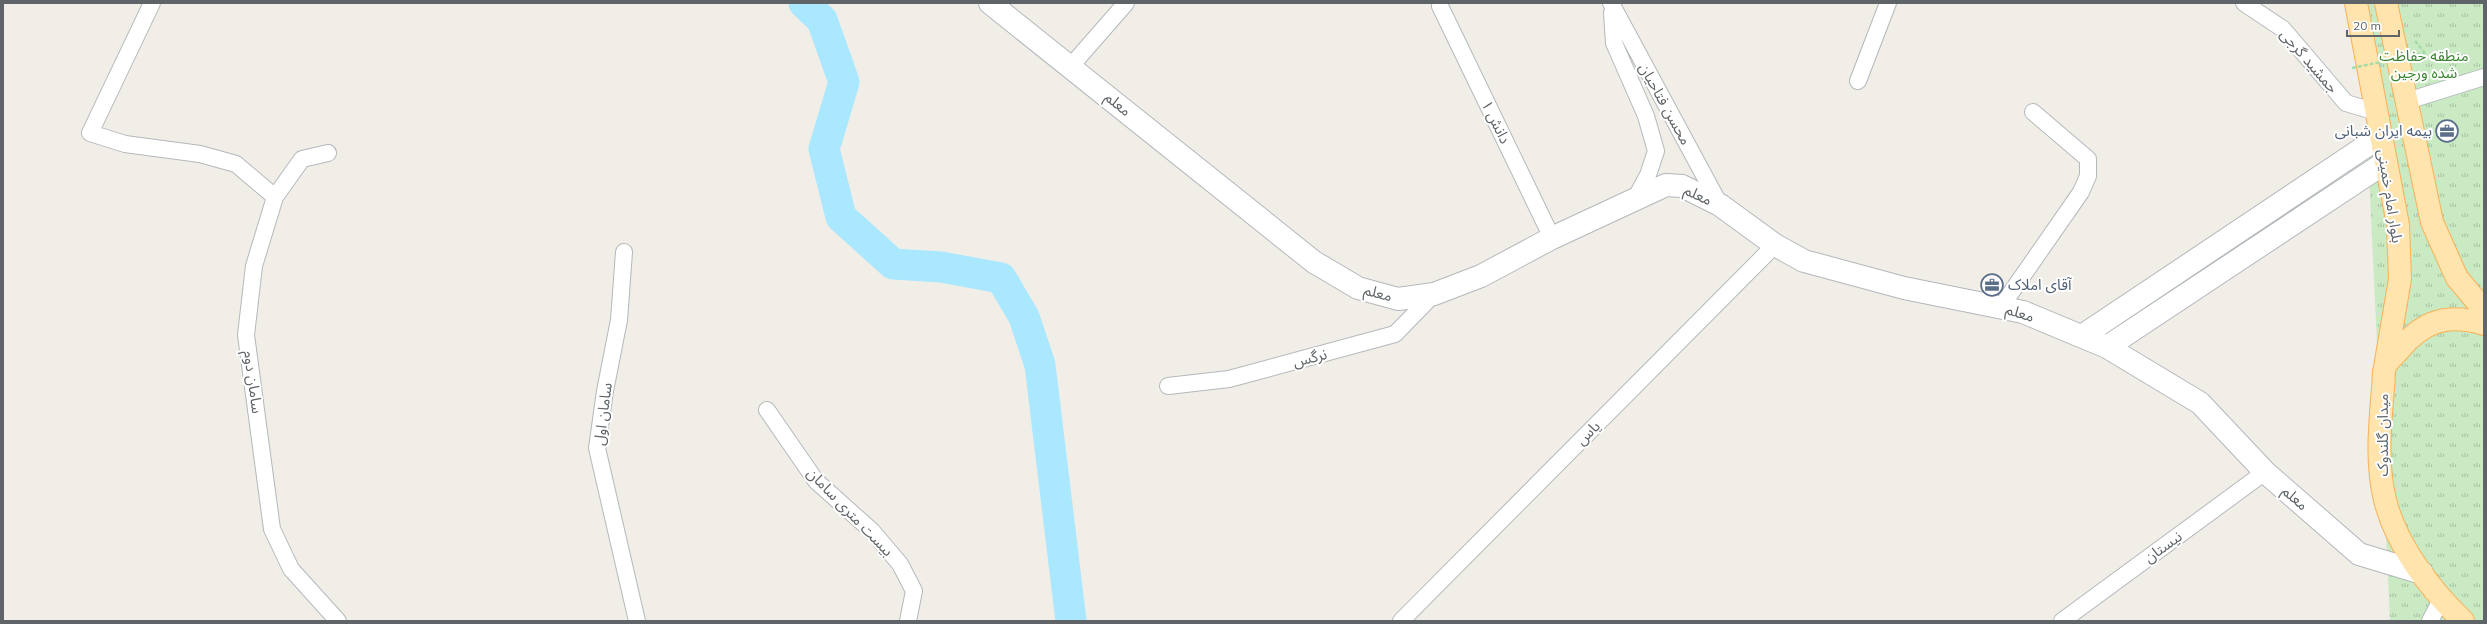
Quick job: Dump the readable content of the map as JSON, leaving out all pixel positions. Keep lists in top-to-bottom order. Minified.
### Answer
{"streets":{"main road":["معلم","بلوار امام خمینی","میدان گلندوک"],"street":["جمشید گرجی","محسن فتاحیان","دانش ۱","نرگس","سامان دوم","سامان اول","یاس","بیست متری سامان","نیستان"]},"crossings":[["جمشید گرجی","بلوار امام خمینی"],["معلم","محسن فتاحیان"],["معلم","دانش ۱"],["معلم","نرگس"],["معلم","یاس"],["معلم","میدان گلندوک"],["معلم","نیستان"],["بلوار امام خمینی","میدان گلندوک"]],"parks":["منطقه حفاظت شده ورجین"],"places":{"office":["بیمه ایران شبانی","آقای املاک"]},"scale_bar":"20 m"}
